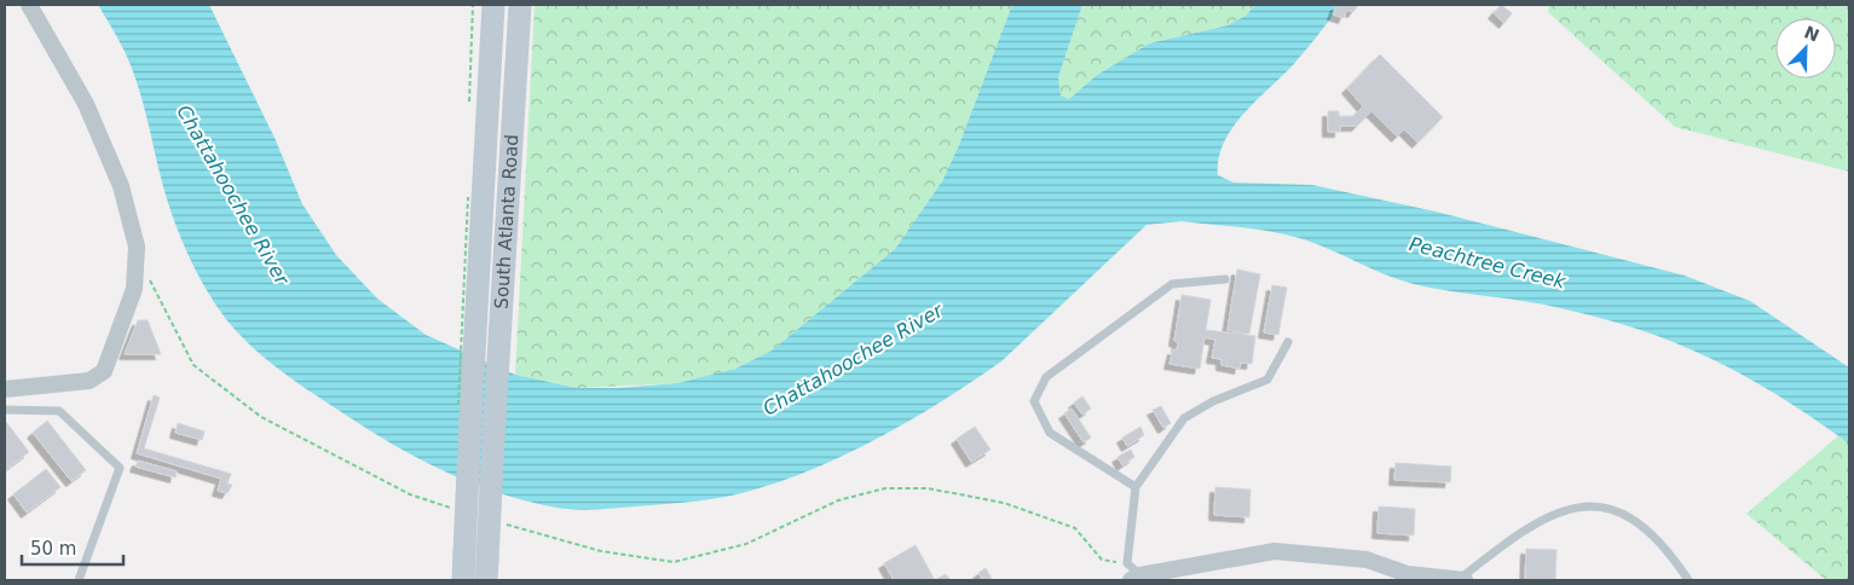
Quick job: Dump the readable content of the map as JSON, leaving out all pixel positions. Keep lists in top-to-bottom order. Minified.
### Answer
{"streets":{"main road":["South Atlanta Road"]},"water":["Chattahoochee River","Peachtree Creek"],"scale_bar":"50 m","north":"top right"}
